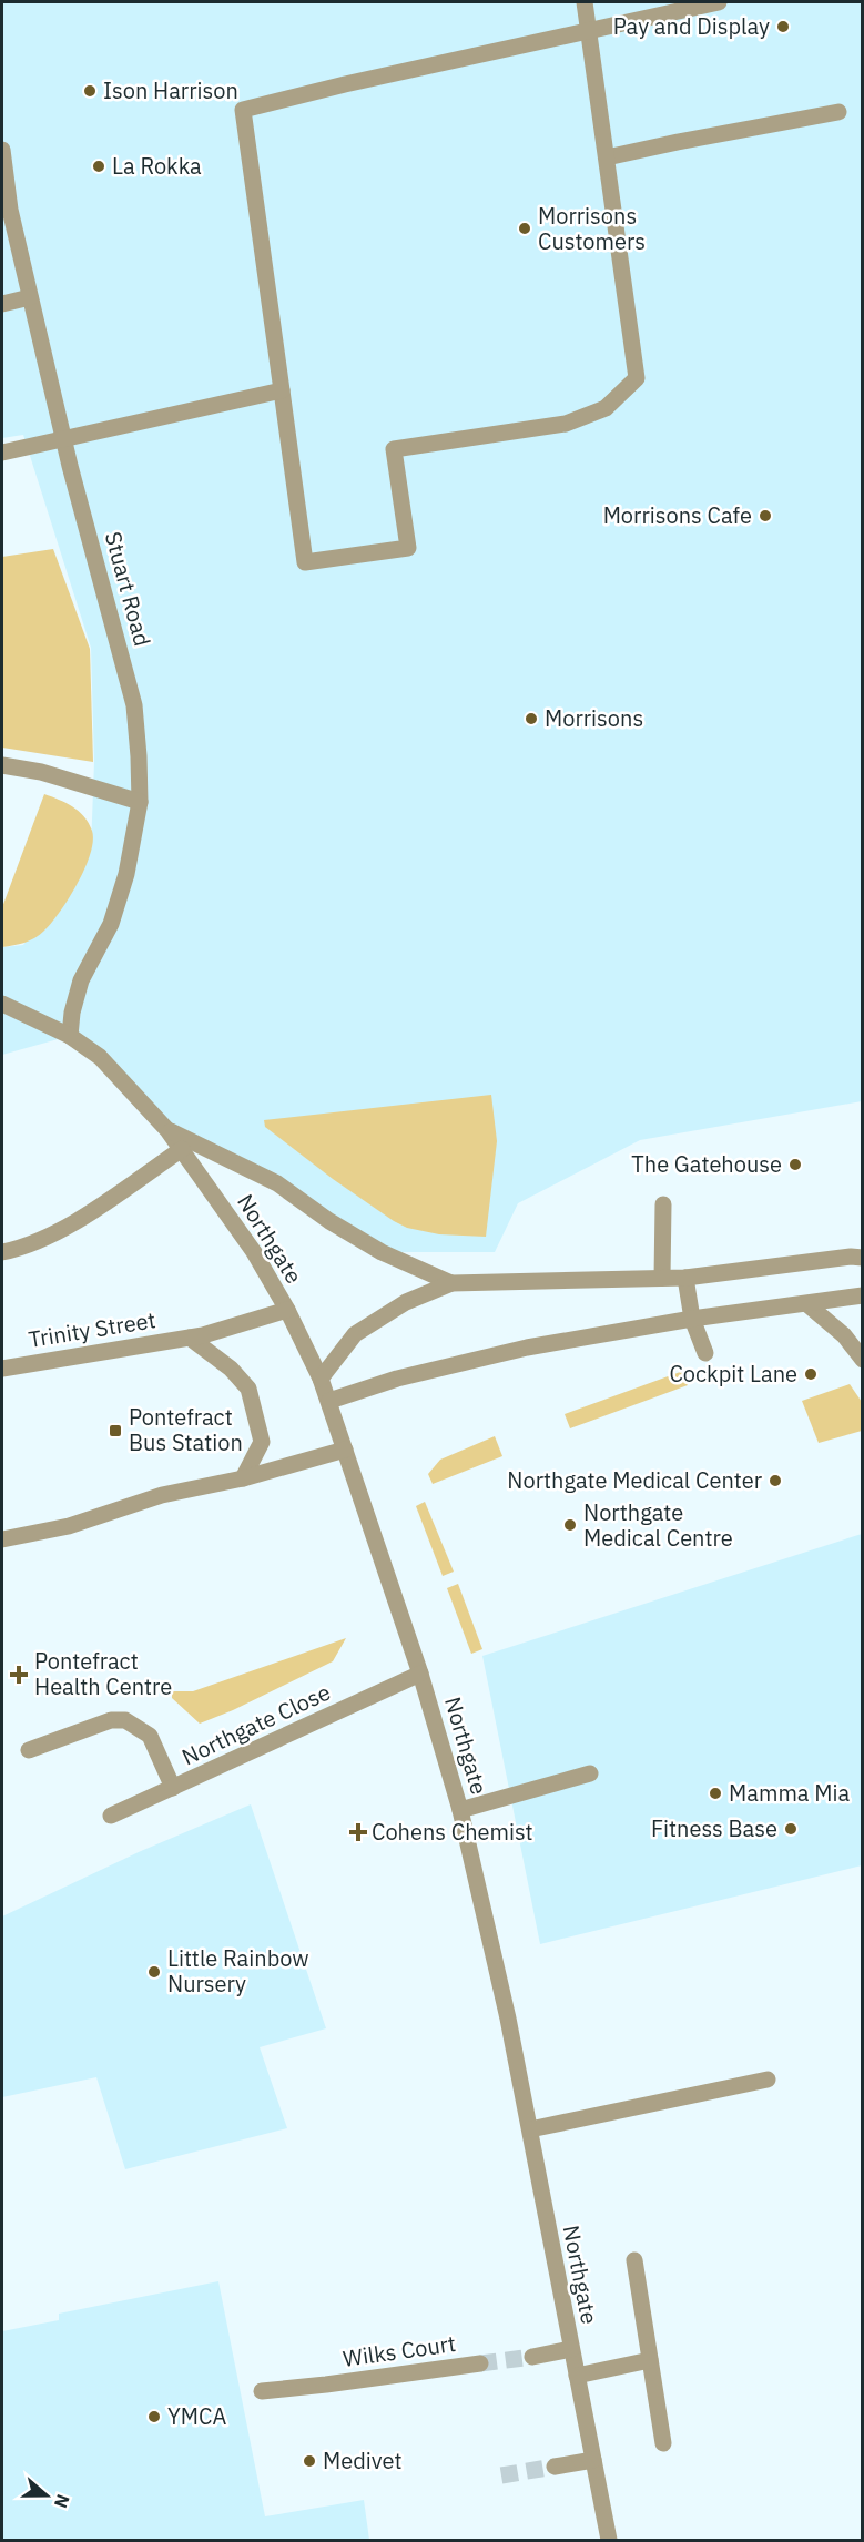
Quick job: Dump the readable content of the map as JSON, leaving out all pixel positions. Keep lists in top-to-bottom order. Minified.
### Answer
{"streets":{"street":["Stuart Road","Northgate","Trinity Street","Northgate Close","Wilks Court"]},"crossings":[["Stuart Road","Northgate"],["Northgate","Trinity Street"],["Northgate","Northgate Close"]],"places":{"other":["Pay and Display","Ison Harrison","La Rokka","Morrisons Customers","Morrisons Cafe","Morrisons","The Gatehouse","Cockpit Lane","Northgate Medical Center","Northgate Medical Centre","Mamma Mia","Fitness Base","Little Rainbow Nursery","YMCA","Medivet"],"transit":["Pontefract Bus Station"],"health":["Pontefract Health Centre","Cohens Chemist"]},"north":"right"}
